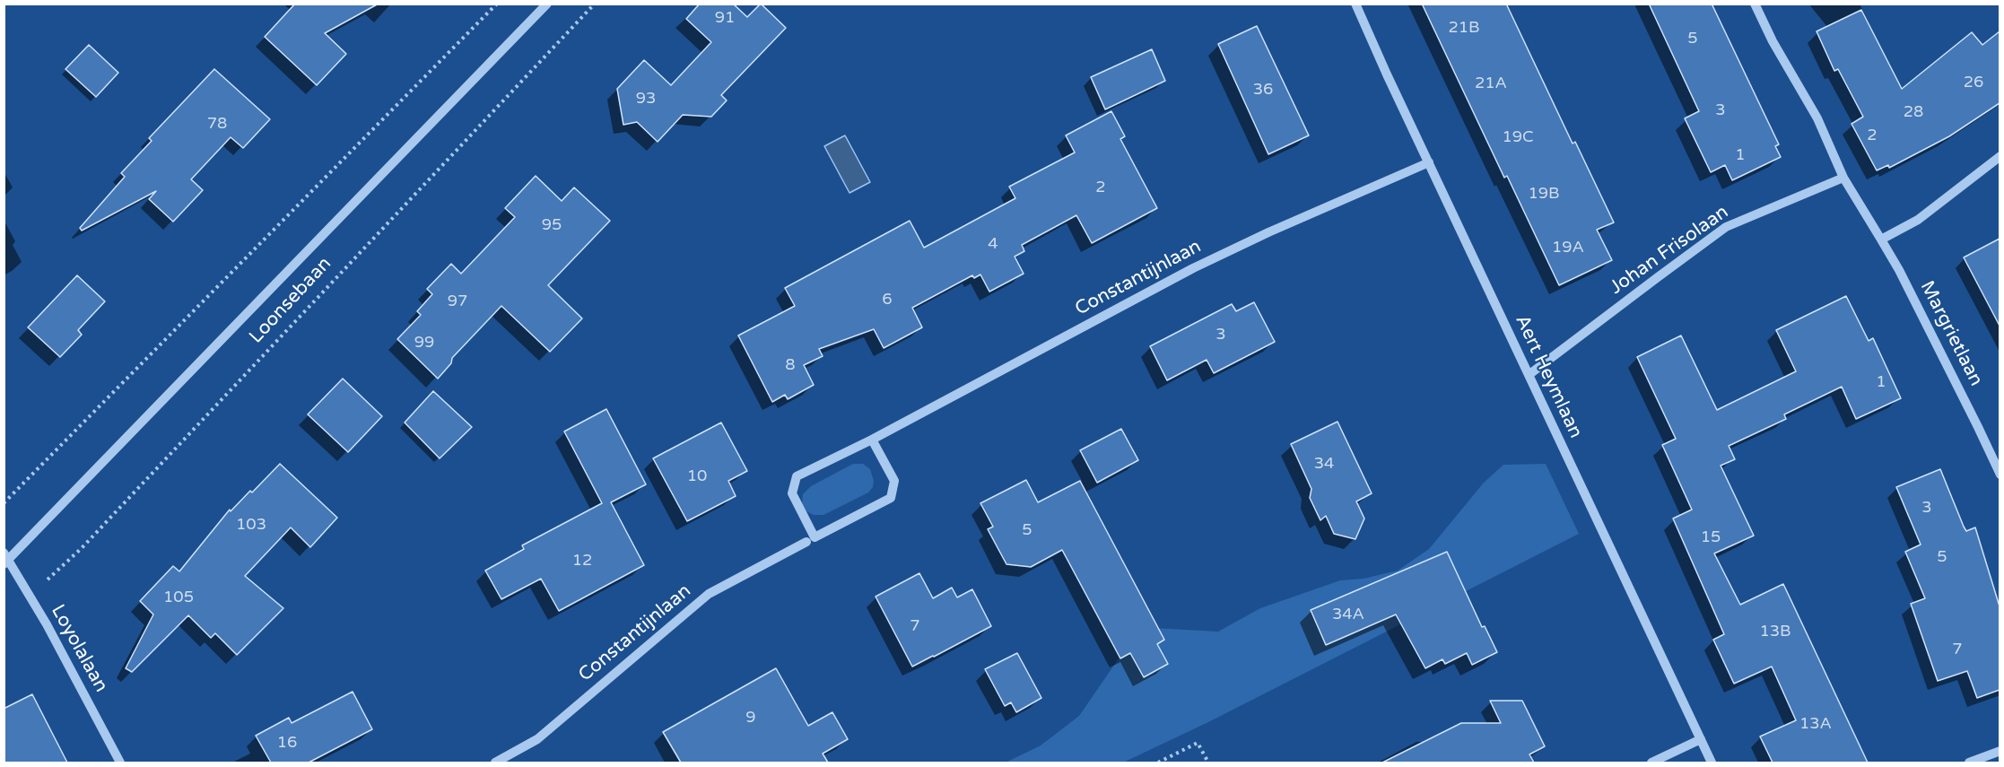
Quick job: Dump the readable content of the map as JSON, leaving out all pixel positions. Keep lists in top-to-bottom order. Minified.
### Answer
{"streets":{"street":["Johan Frisolaan","Constantijnlaan","Loonsebaan","Margrietlaan","Aert Heymlaan","Loyolalaan"]},"crossings":[["Johan Frisolaan","Aert Heymlaan"],["Constantijnlaan","Aert Heymlaan"],["Loonsebaan","Loyolalaan"]],"house_numbers":["91","21B","5","26","21A","36","93","3","28","78","2","19C","1","2","19B","95","4","19A","6","97","3","99","8","1","34","10","3","103","5","15","5","12","105","34A","7","13B","7","9","13A","16"]}
